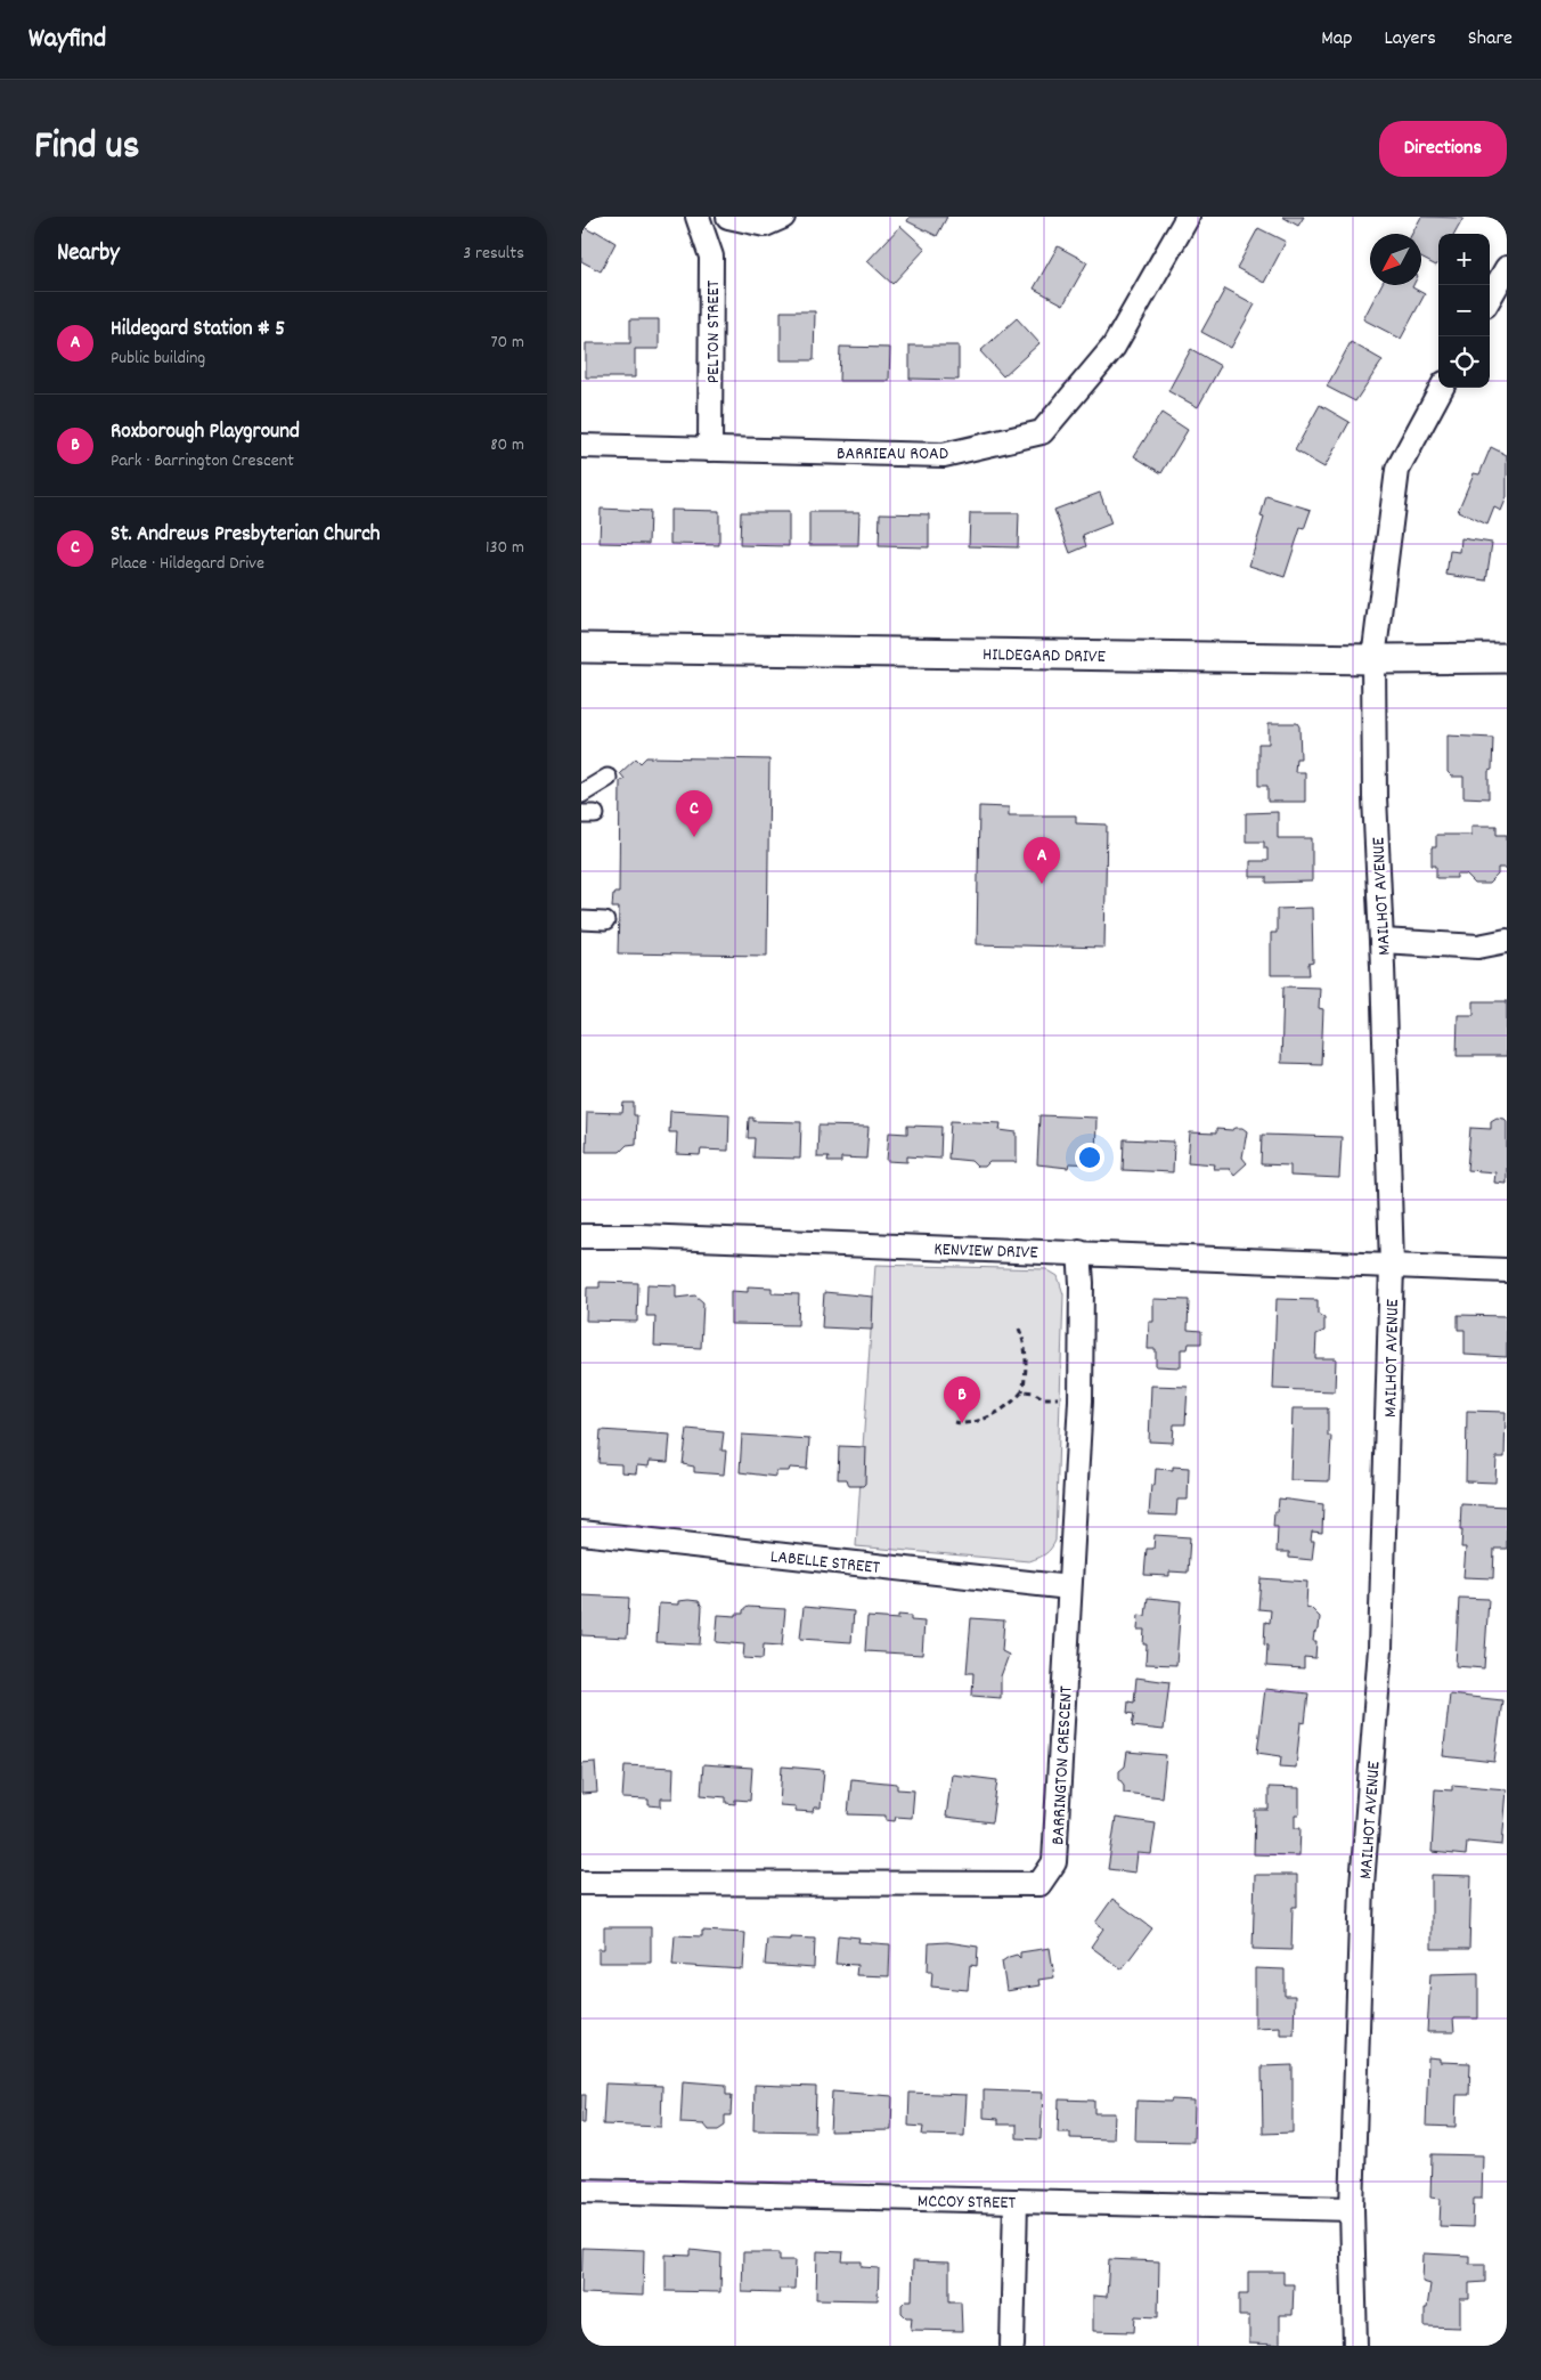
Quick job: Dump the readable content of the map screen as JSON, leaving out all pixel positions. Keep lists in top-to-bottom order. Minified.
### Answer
{"streets":{"street":["PELTON STREET","BARRIEAU ROAD","HILDEGARD DRIVE","MAILHOT AVENUE","KENVIEW DRIVE","LABELLE STREET","BARRINGTON CRESCENT","MCCOY STREET"]},"crossings":[["PELTON STREET","BARRIEAU ROAD"],["HILDEGARD DRIVE","MAILHOT AVENUE"],["MAILHOT AVENUE","KENVIEW DRIVE"],["MAILHOT AVENUE","MCCOY STREET"],["KENVIEW DRIVE","BARRINGTON CRESCENT"],["LABELLE STREET","BARRINGTON CRESCENT"]],"north":"bottom left","page":{"header":"Wayfind","nav":["Map","Layers","Share"],"title":"Find us","buttons":"Directions","heading":["Nearby","3 results"],"map_buttons":["+","−"],"list":[{"mark":"A","name":"Hildegard Station # 5","note":"Public building","value":"70 m"},{"mark":"B","name":"Roxborough Playground","note":"Park · Barrington Crescent","value":"80 m"},{"mark":"C","name":"St. Andrews Presbyterian Church","note":"Place · Hildegard Drive","value":"130 m"}],"pins":["C","A","B"]}}
